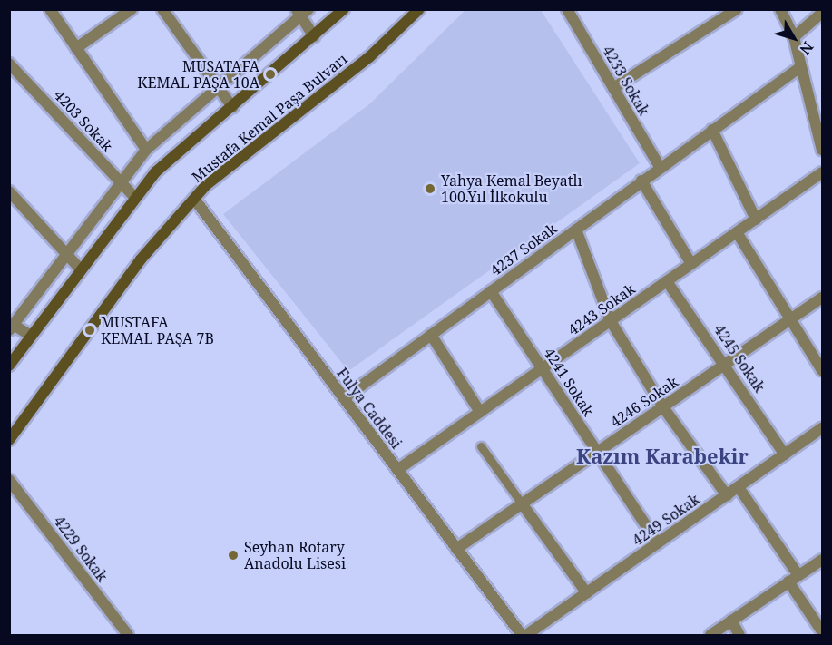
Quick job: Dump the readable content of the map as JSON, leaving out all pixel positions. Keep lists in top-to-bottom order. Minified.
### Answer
{"streets":{"main road":["Mustafa Kemal Paşa Bulvarı"],"street":["4233 Sokak","4203 Sokak","4237 Sokak","4243 Sokak","4245 Sokak","4241 Sokak","4246 Sokak","Fulya Caddesi","4249 Sokak","4229 Sokak"]},"crossings":[["4233 Sokak","4237 Sokak"],["Mustafa Kemal Paşa Bulvarı","4203 Sokak"],["Mustafa Kemal Paşa Bulvarı","Fulya Caddesi"],["4237 Sokak","4241 Sokak"],["4237 Sokak","Fulya Caddesi"],["4243 Sokak","4245 Sokak"],["4243 Sokak","4241 Sokak"],["4243 Sokak","Fulya Caddesi"],["4245 Sokak","4246 Sokak"],["4245 Sokak","4249 Sokak"],["4241 Sokak","4246 Sokak"],["4241 Sokak","4249 Sokak"],["4246 Sokak","Fulya Caddesi"]],"districts":["Kazım Karabekir"],"places":["MUSATAFA KEMAL PAŞA 10A","Yahya Kemal Beyatlı 100.Yıl İlkokulu","MUSTAFA KEMAL PAŞA 7B","Seyhan Rotary Anadolu Lisesi"],"north":"bottom right"}
